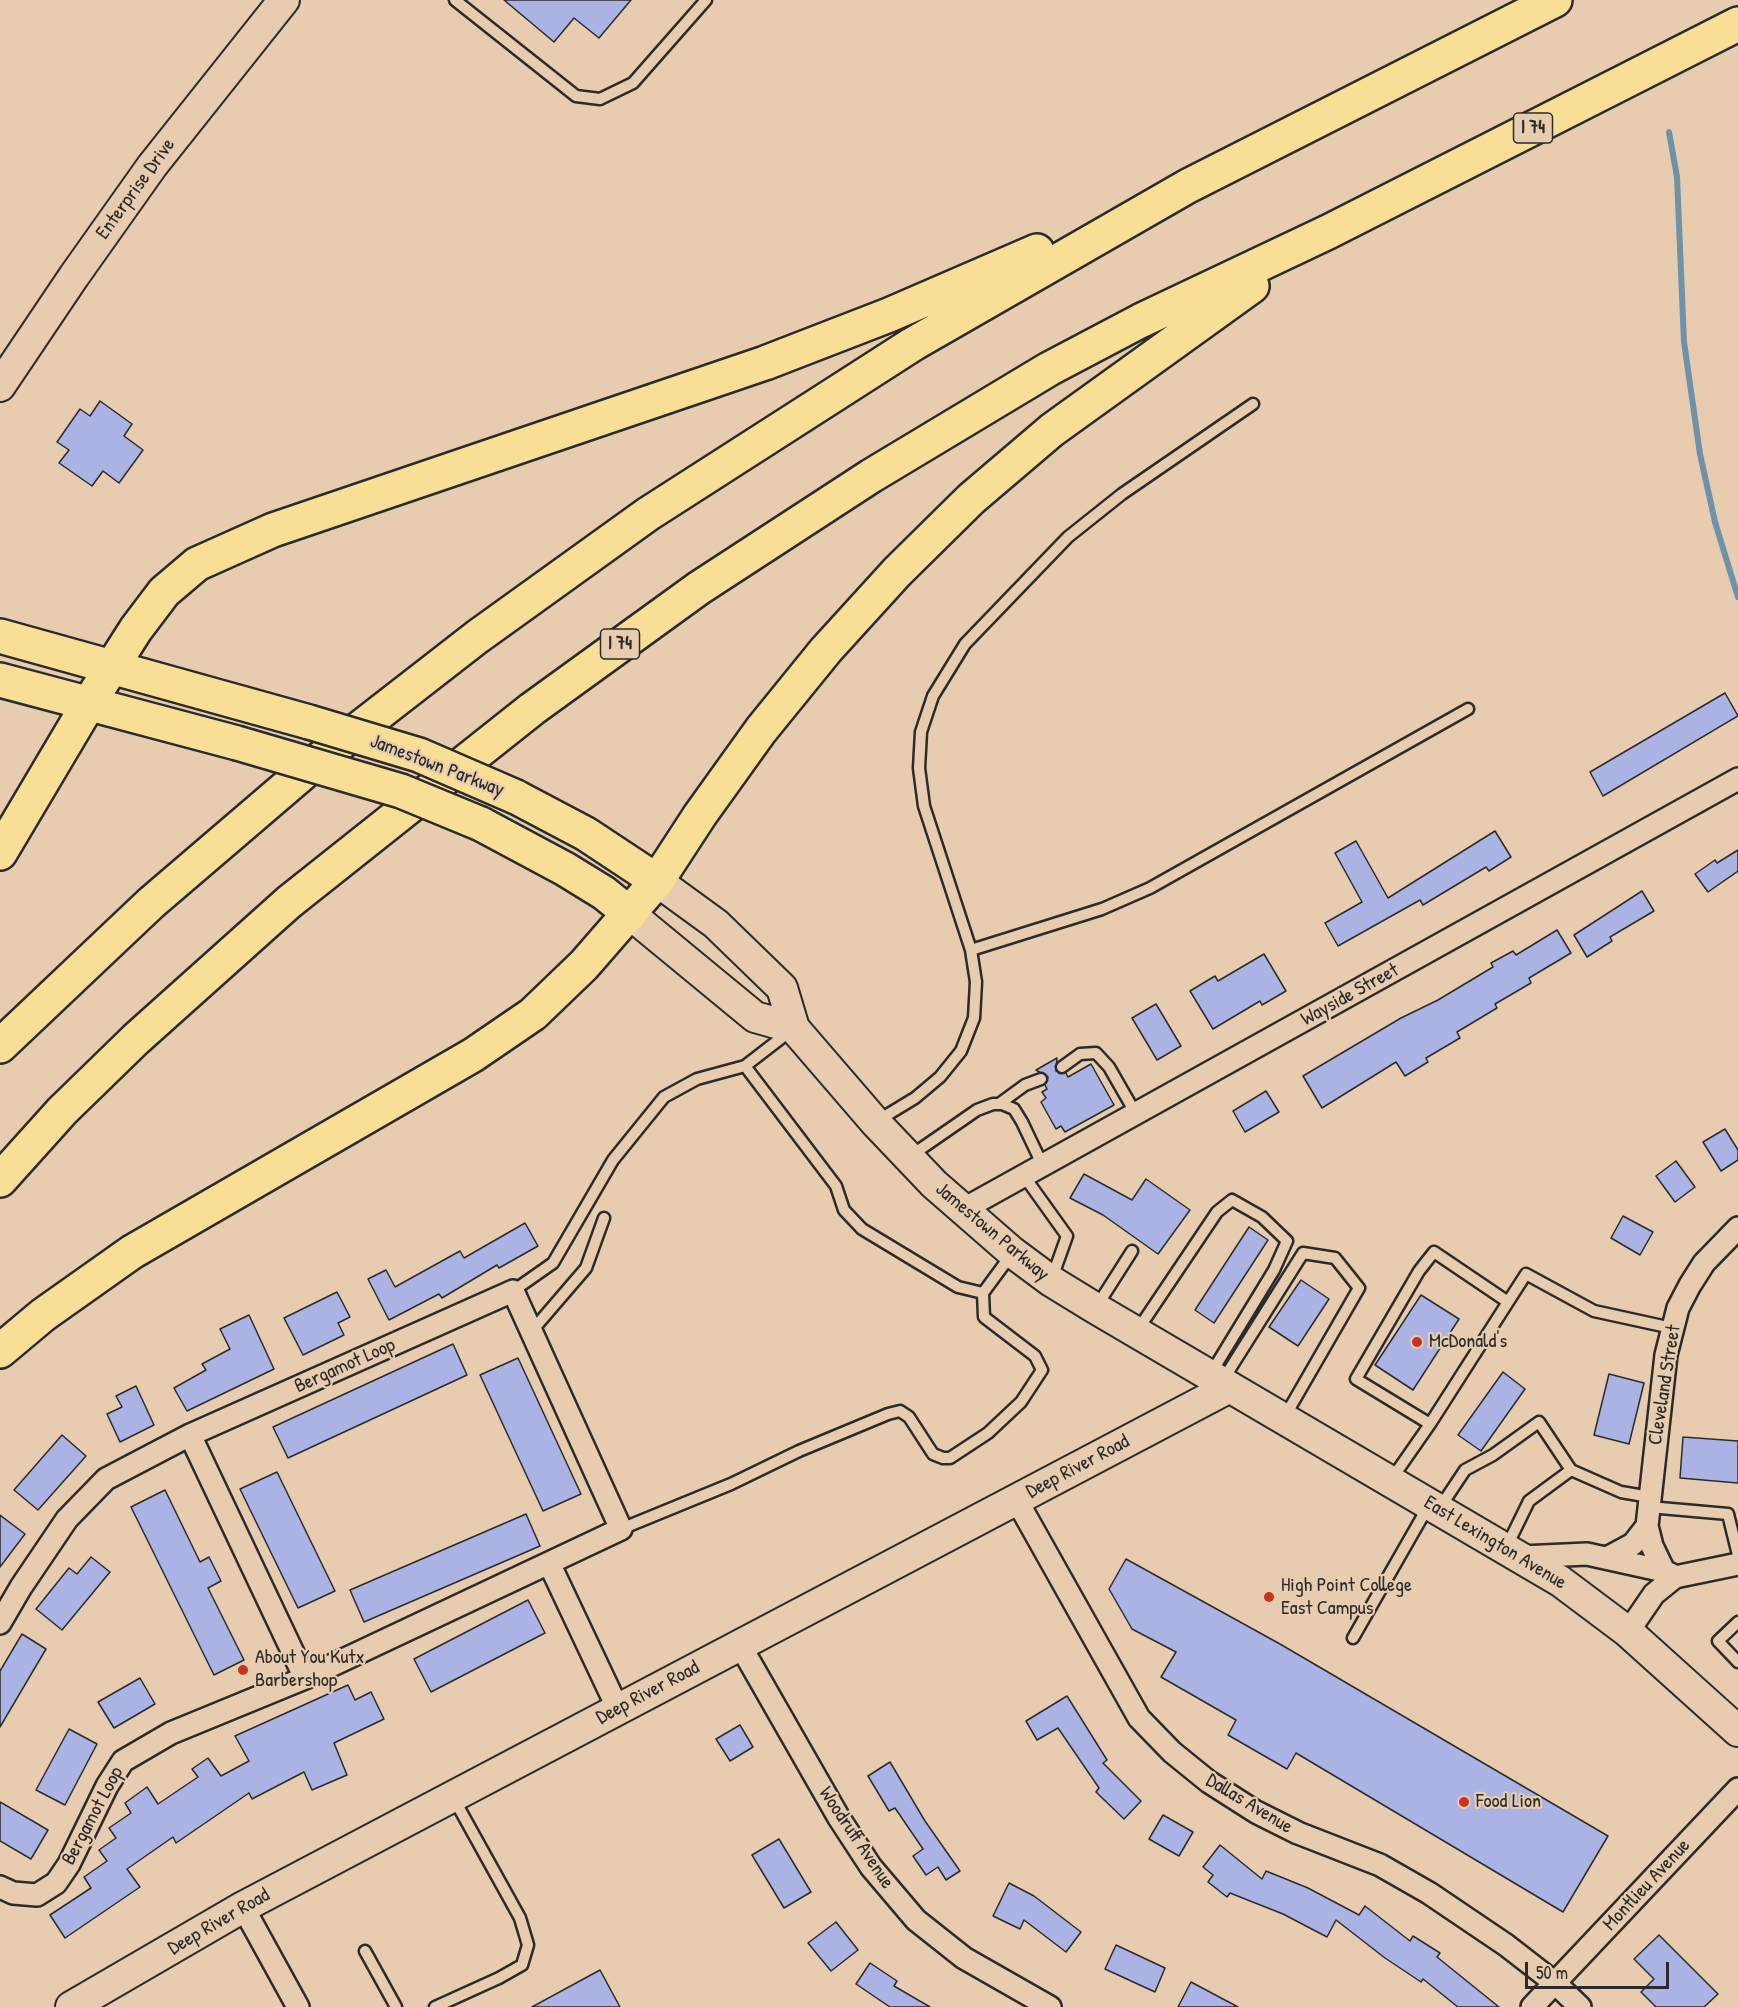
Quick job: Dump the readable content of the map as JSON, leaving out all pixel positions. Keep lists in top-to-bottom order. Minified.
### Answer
{"streets":{"main road":["I 74","Jamestown Parkway"],"street":["Enterprise Drive","Wayside Street","Bergamot Loop","Cleveland Street","Deep River Road","East Lexington Avenue","Dallas Avenue","Woodruff Avenue","Montlieu Avenue"]},"crossings":[["Jamestown Parkway","Wayside Street"],["Jamestown Parkway","Deep River Road"],["Jamestown Parkway","East Lexington Avenue"],["Deep River Road","East Lexington Avenue"],["Deep River Road","Dallas Avenue"],["Deep River Road","Woodruff Avenue"],["Dallas Avenue","Montlieu Avenue"]],"places":["McDonald's","High Point College East Campus","About You Kutx Barbershop","Food Lion"],"scale_bar":"50 m"}
